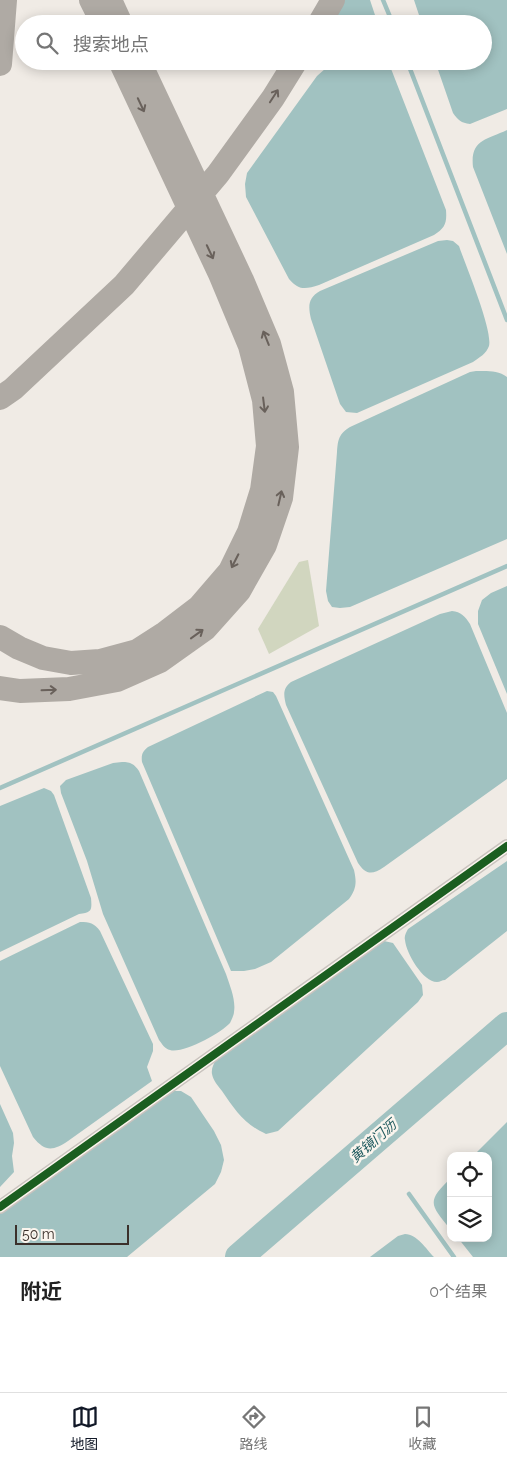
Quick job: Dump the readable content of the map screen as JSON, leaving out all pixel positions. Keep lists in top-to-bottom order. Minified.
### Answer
{"water":["黄镜门沥"],"scale_bar":"50 m","page":{"search":"搜索地点","scale":"50 m","heading":["附近","0个结果"],"nav":["地图","路线","收藏"]}}
